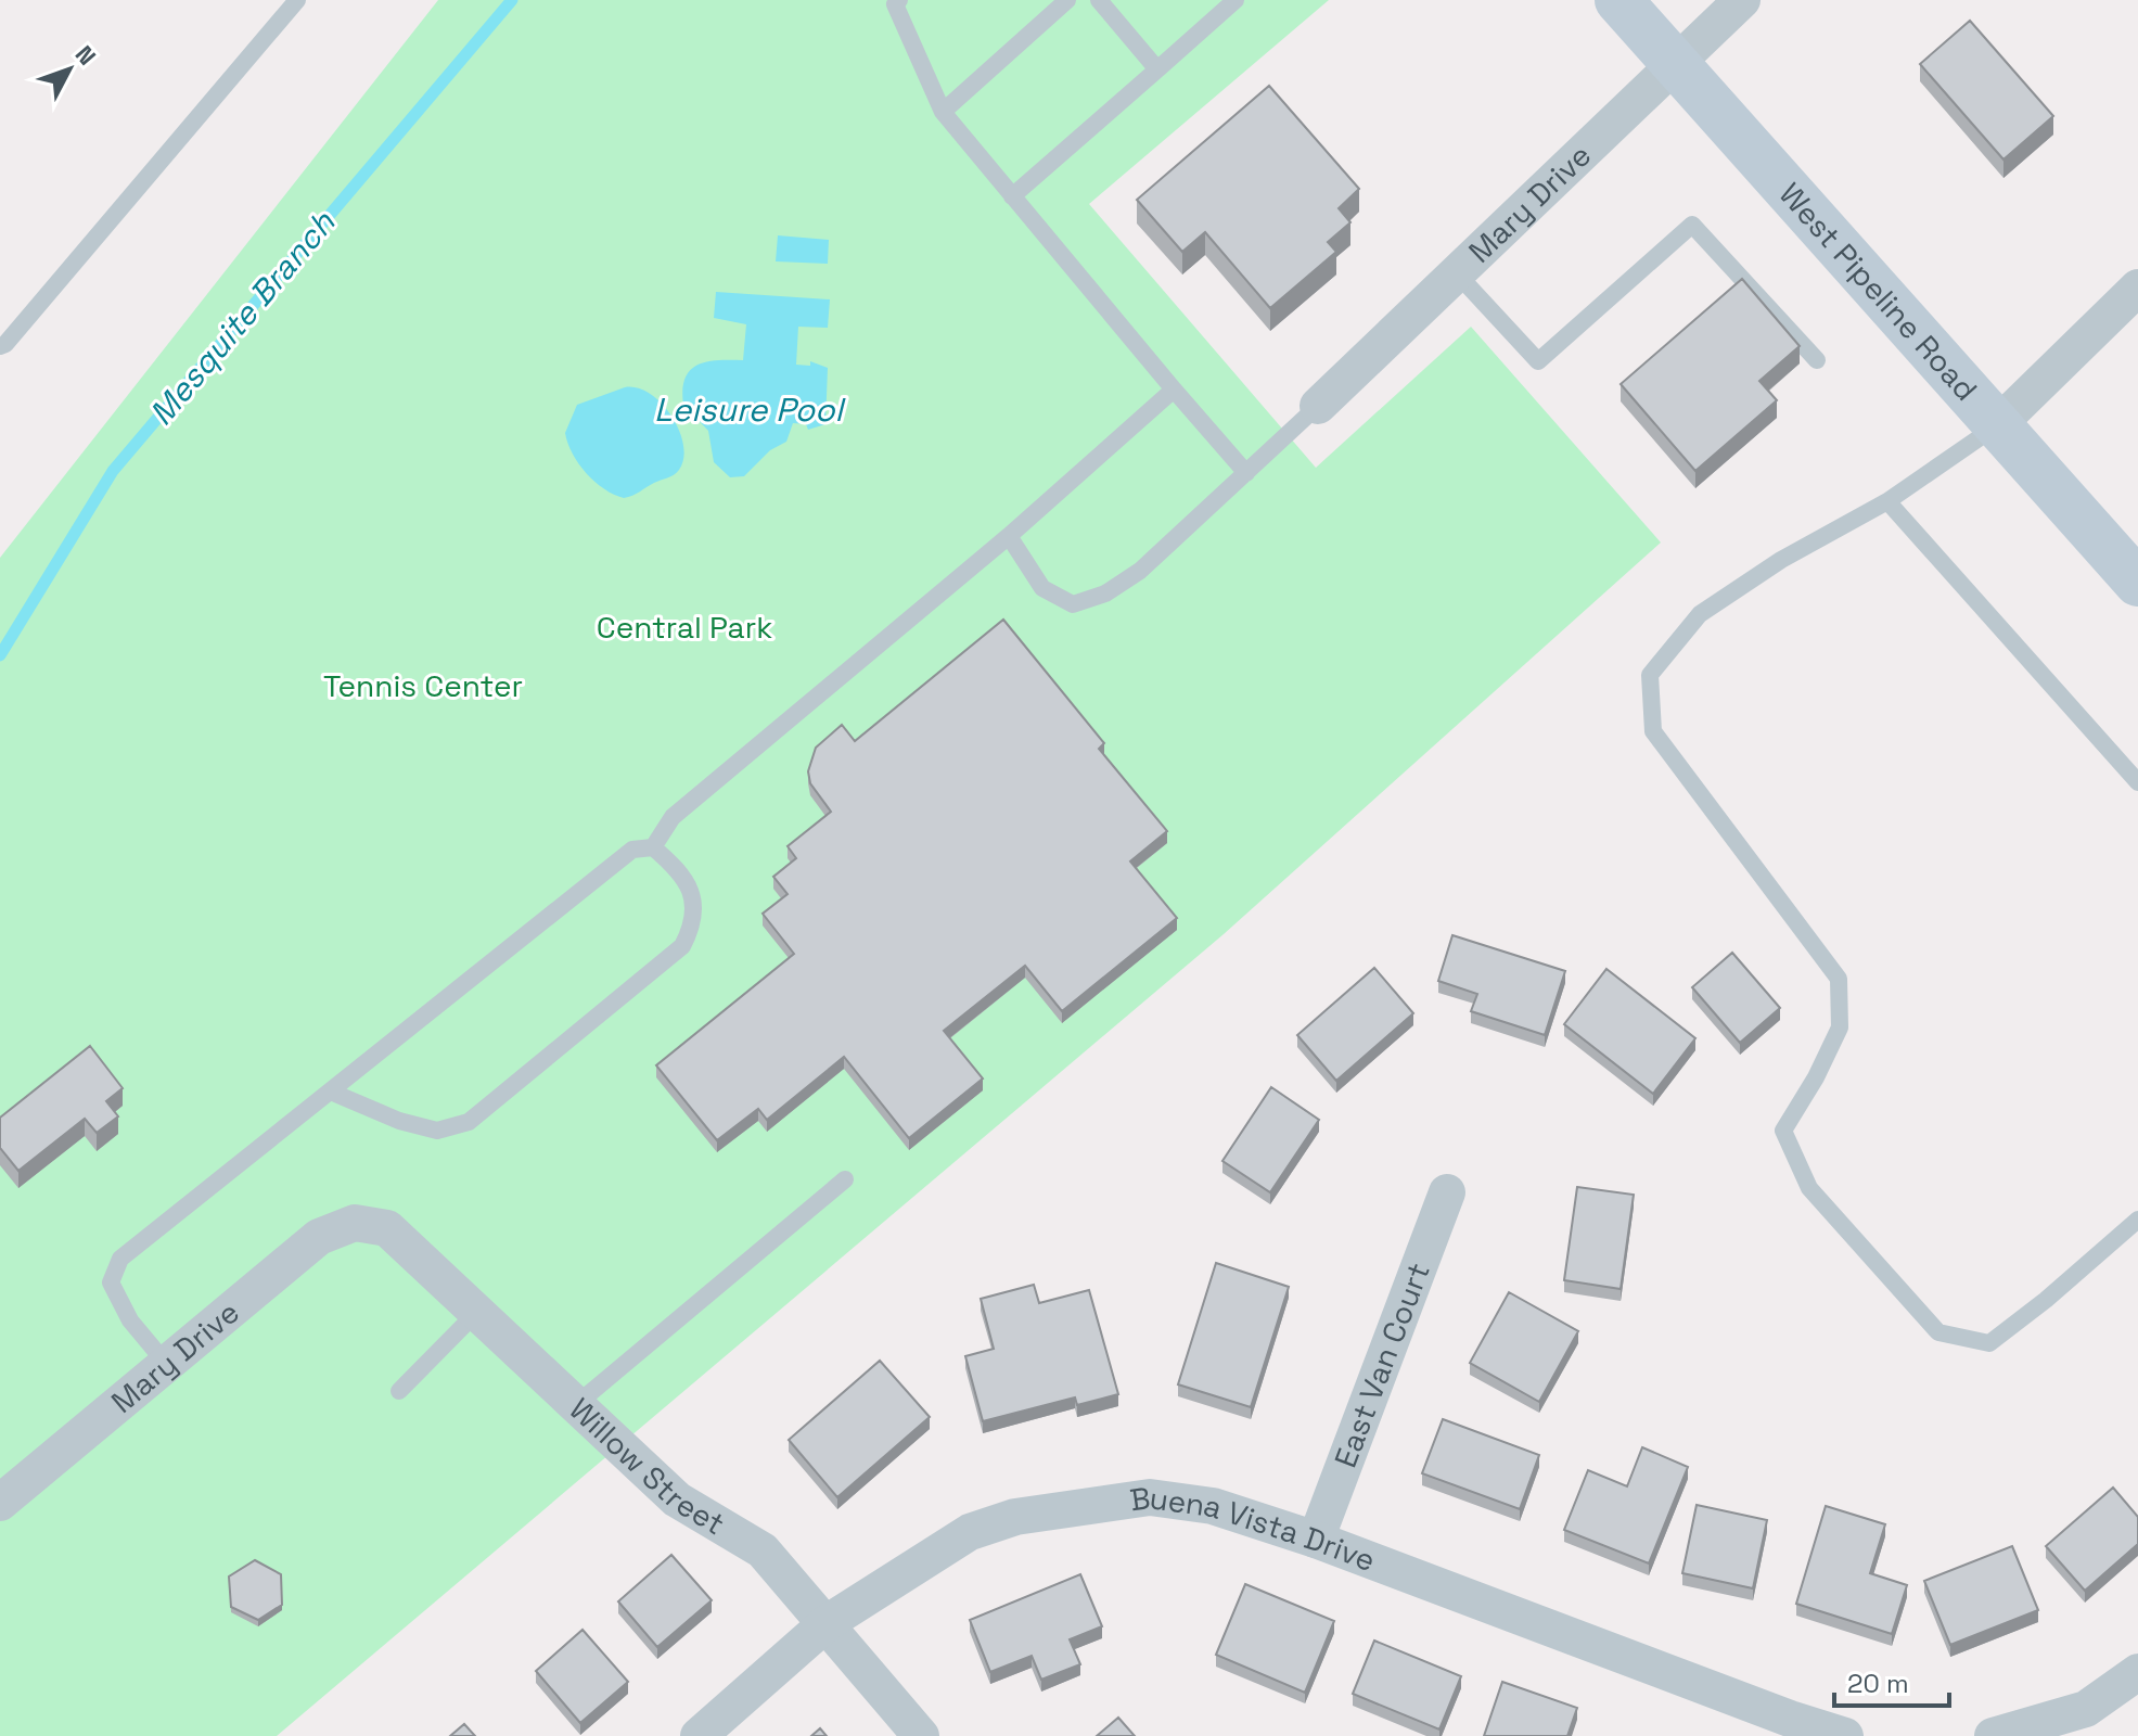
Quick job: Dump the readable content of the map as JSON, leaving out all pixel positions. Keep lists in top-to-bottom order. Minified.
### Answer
{"streets":{"main road":["West Pipeline Road"],"street":["Mary Drive","East Van Court","Willow Street","Buena Vista Drive"]},"crossings":[["Mary Drive","West Pipeline Road"],["Mary Drive","Willow Street"],["East Van Court","Buena Vista Drive"],["Willow Street","Buena Vista Drive"]],"water":["Mesquite Branch","Leisure Pool"],"parks":["Central Park","Tennis Center"],"scale_bar":"20 m","north":"top right"}
